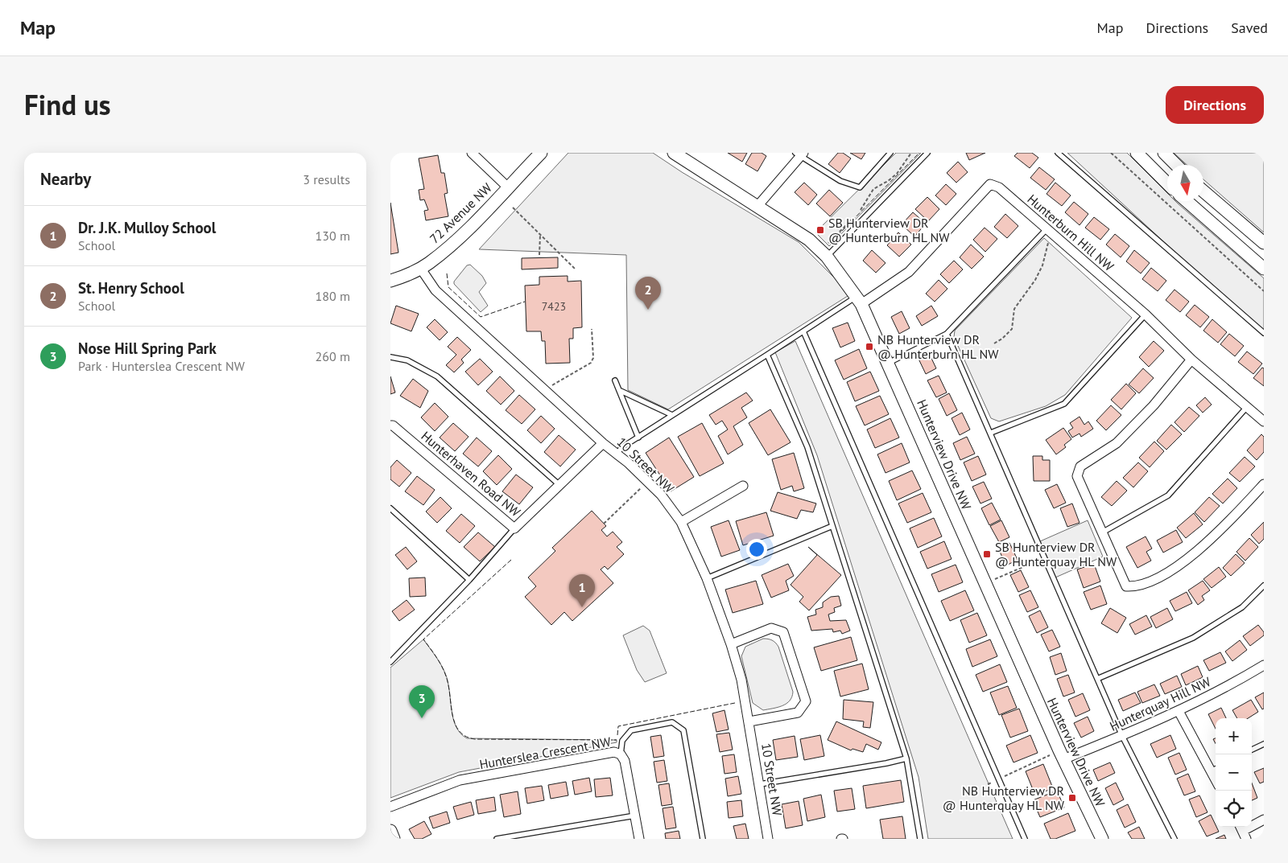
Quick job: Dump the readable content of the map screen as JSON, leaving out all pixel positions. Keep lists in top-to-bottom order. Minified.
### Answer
{"streets":{"street":["72 Avenue NW","Hunterburn Hill NW","Hunterview Drive NW","10 Street NW","Hunterhaven Road NW","Hunterquay Hill NW","Hunterslea Crescent NW"]},"crossings":[["72 Avenue NW","10 Street NW"],["Hunterburn Hill NW","Hunterview Drive NW"],["Hunterview Drive NW","Hunterquay Hill NW"],["10 Street NW","Hunterhaven Road NW"]],"places":{"transit":["SB Hunterview DR @ Hunterburn HL NW","NB Hunterview DR @ Hunterburn HL NW","SB Hunterview DR @ Hunterquay HL NW","NB Hunterview DR @ Hunterquay HL NW"]},"house_numbers":["7423"],"north":"bottom","page":{"header":"Map","nav":["Map","Directions","Saved"],"title":"Find us","buttons":"Directions","heading":["Nearby","3 results"],"list":[{"mark":"1","name":"Dr. J.K. Mulloy School","note":"School","value":"130 m"},{"mark":"2","name":"St. Henry School","note":"School","value":"180 m"},{"mark":"3","name":"Nose Hill Spring Park","note":"Park · Hunterslea Crescent NW","value":"260 m"}],"pins":["2","1","3"],"map_buttons":["+","−"]}}
